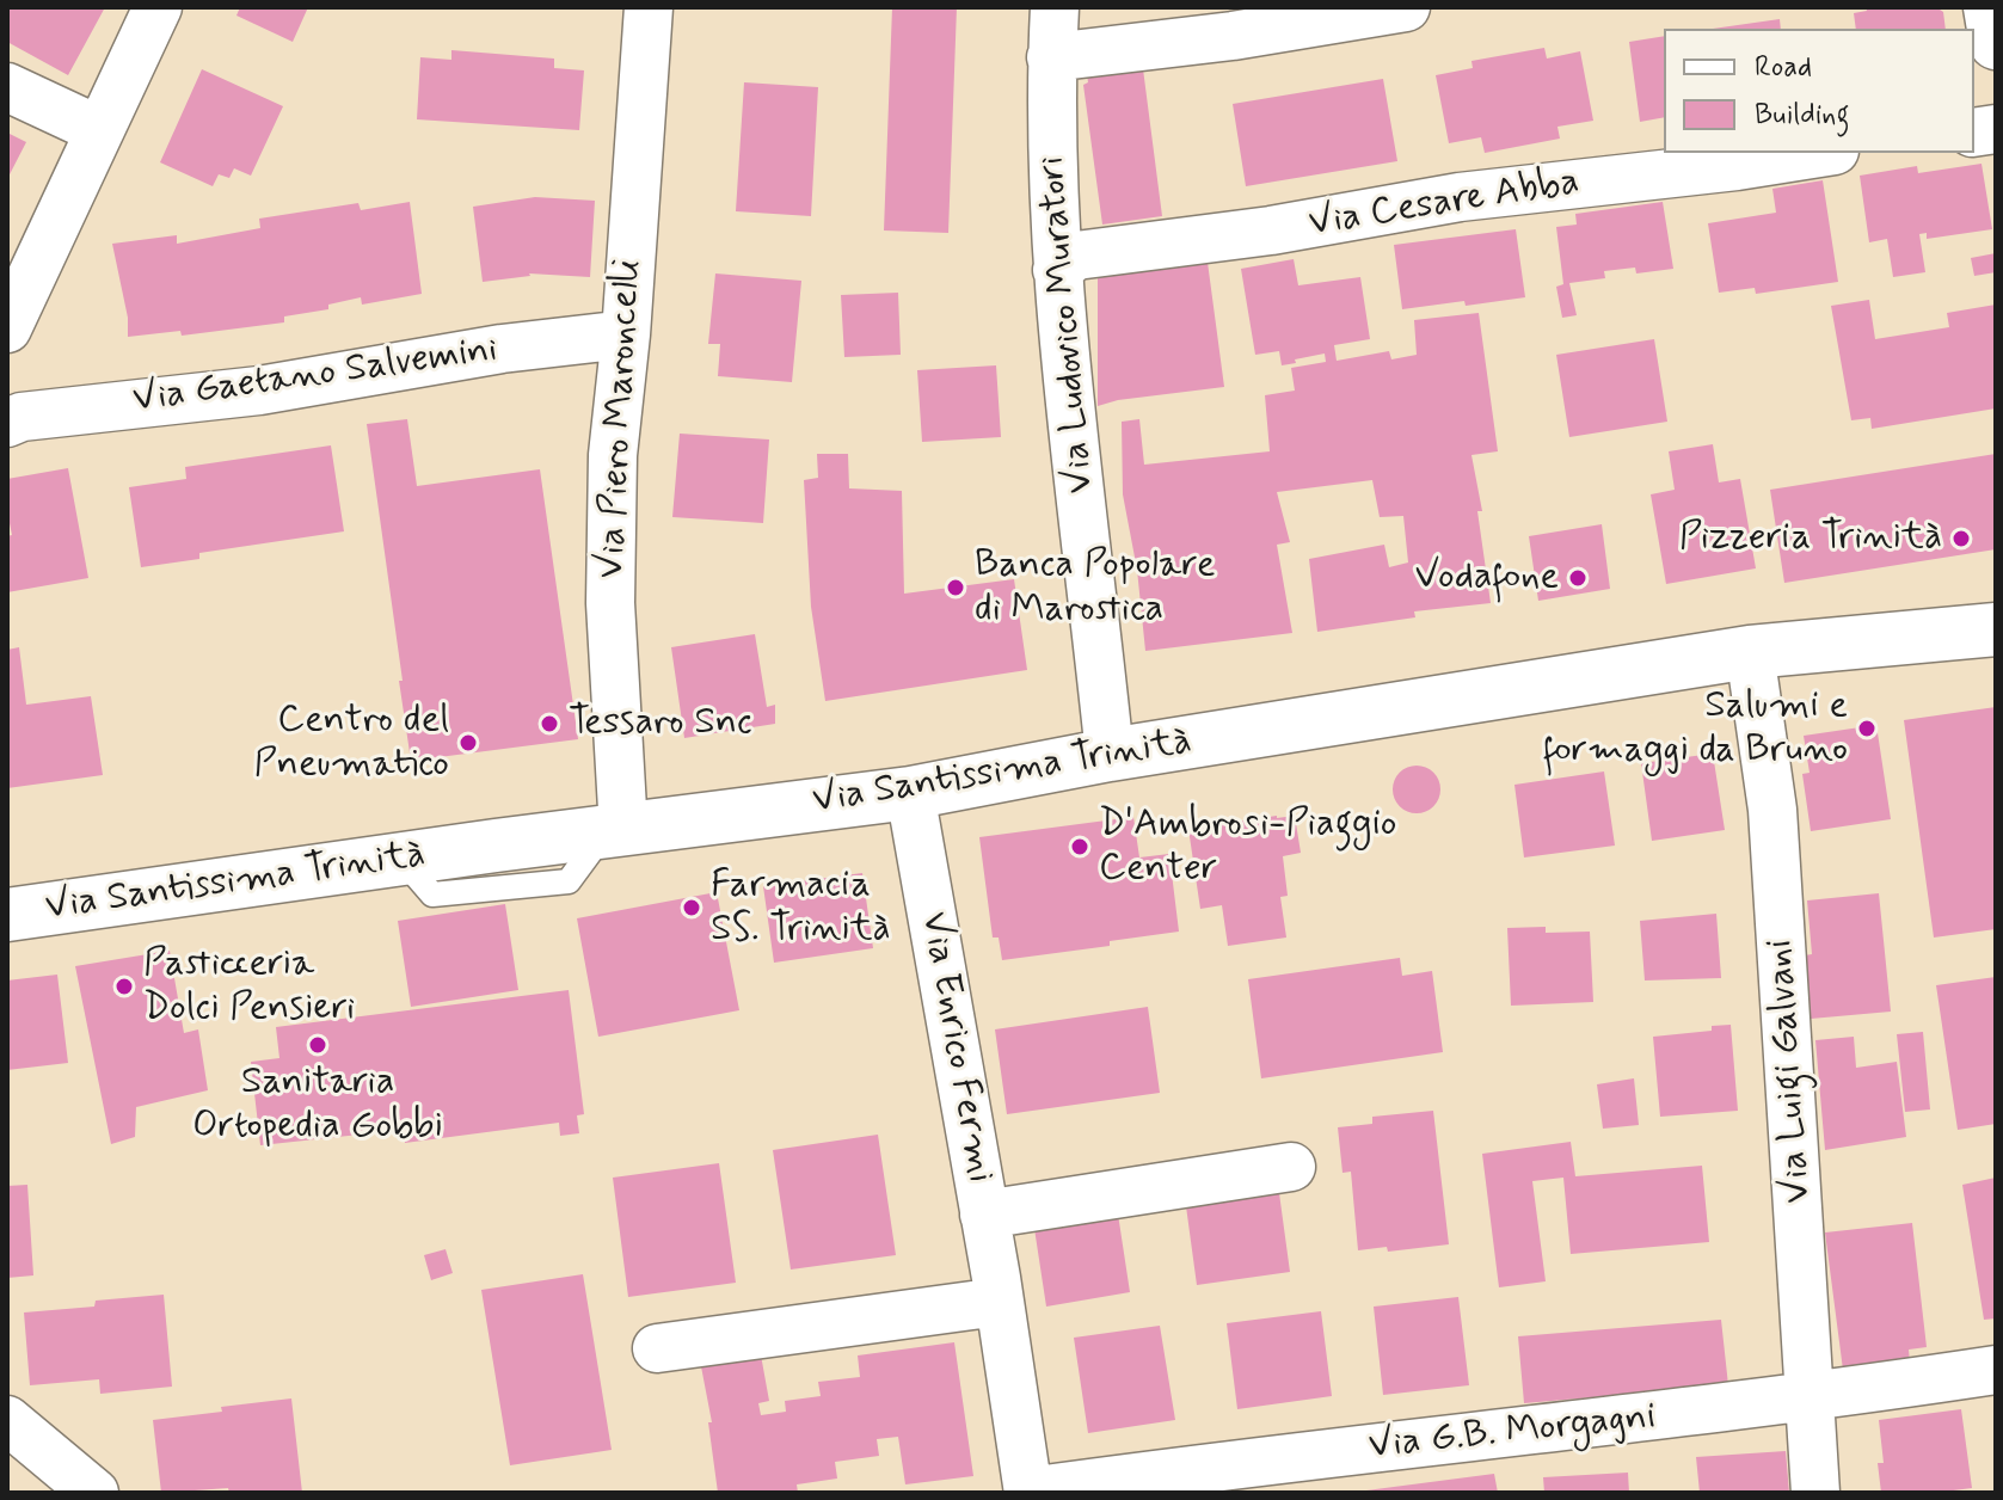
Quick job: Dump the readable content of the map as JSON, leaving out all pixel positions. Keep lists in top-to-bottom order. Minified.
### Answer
{"streets":{"main road":["Via Santissima Trinità"],"street":["Via Cesare Abba","Via Ludovico Muratori","Via Gaetano Salvemini","Via Piero Maroncelli","Via Enrico Fermi","Via Luigi Galvani","Via G.B. Morgagni"]},"crossings":[["Via Cesare Abba","Via Ludovico Muratori"],["Via Ludovico Muratori","Via Santissima Trinità"],["Via Gaetano Salvemini","Via Piero Maroncelli"],["Via Piero Maroncelli","Via Santissima Trinità"],["Via Santissima Trinità","Via Enrico Fermi"],["Via Santissima Trinità","Via Luigi Galvani"],["Via Enrico Fermi","Via G.B. Morgagni"],["Via Luigi Galvani","Via G.B. Morgagni"]],"places":["Pizzeria Trinità","Vodafone","Banca Popolare di Marostica","Tessaro Snc","Salumi e formaggi da Bruno","Centro del Pneumatico","D'Ambrosi-Piaggio Center","Farmacia SS. Trinità","Pasticceria Dolci Pensieri","Sanitaria Ortopedia Gobbi"],"legend":["Road","Building"]}
